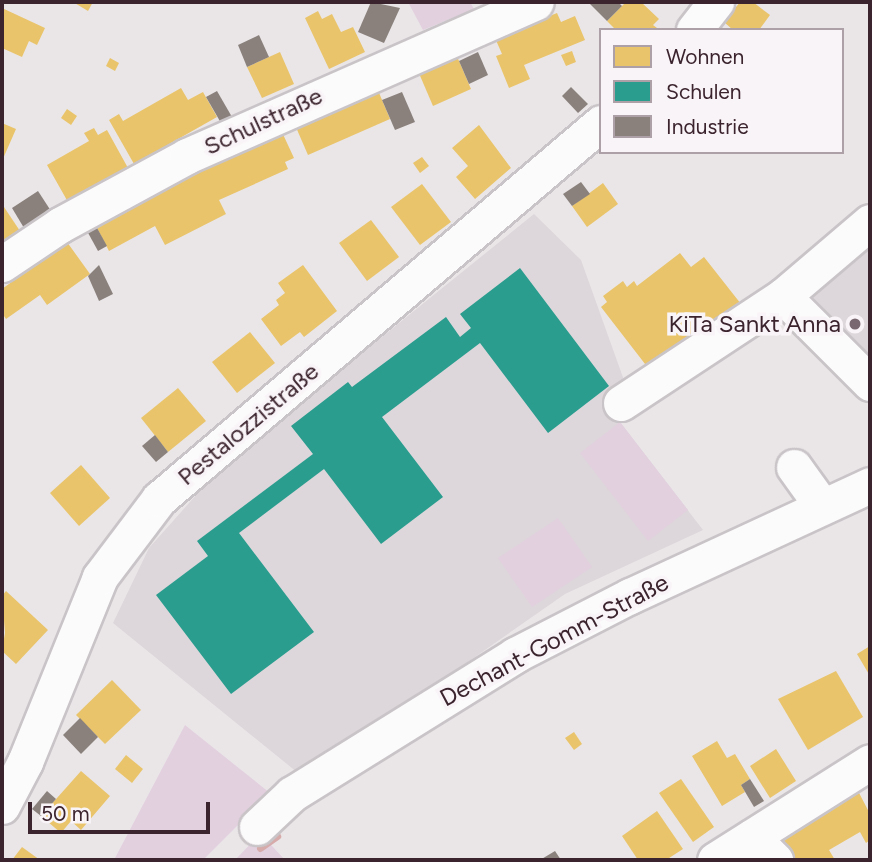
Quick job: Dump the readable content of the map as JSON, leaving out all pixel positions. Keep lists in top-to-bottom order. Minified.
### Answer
{"streets":{"street":["Schulstraße","Pestalozzistraße","Dechant-Gomm-Straße"]},"places":["KiTa Sankt Anna"],"legend":["Wohnen","Schulen","Industrie"],"scale_bar":"50 m"}
